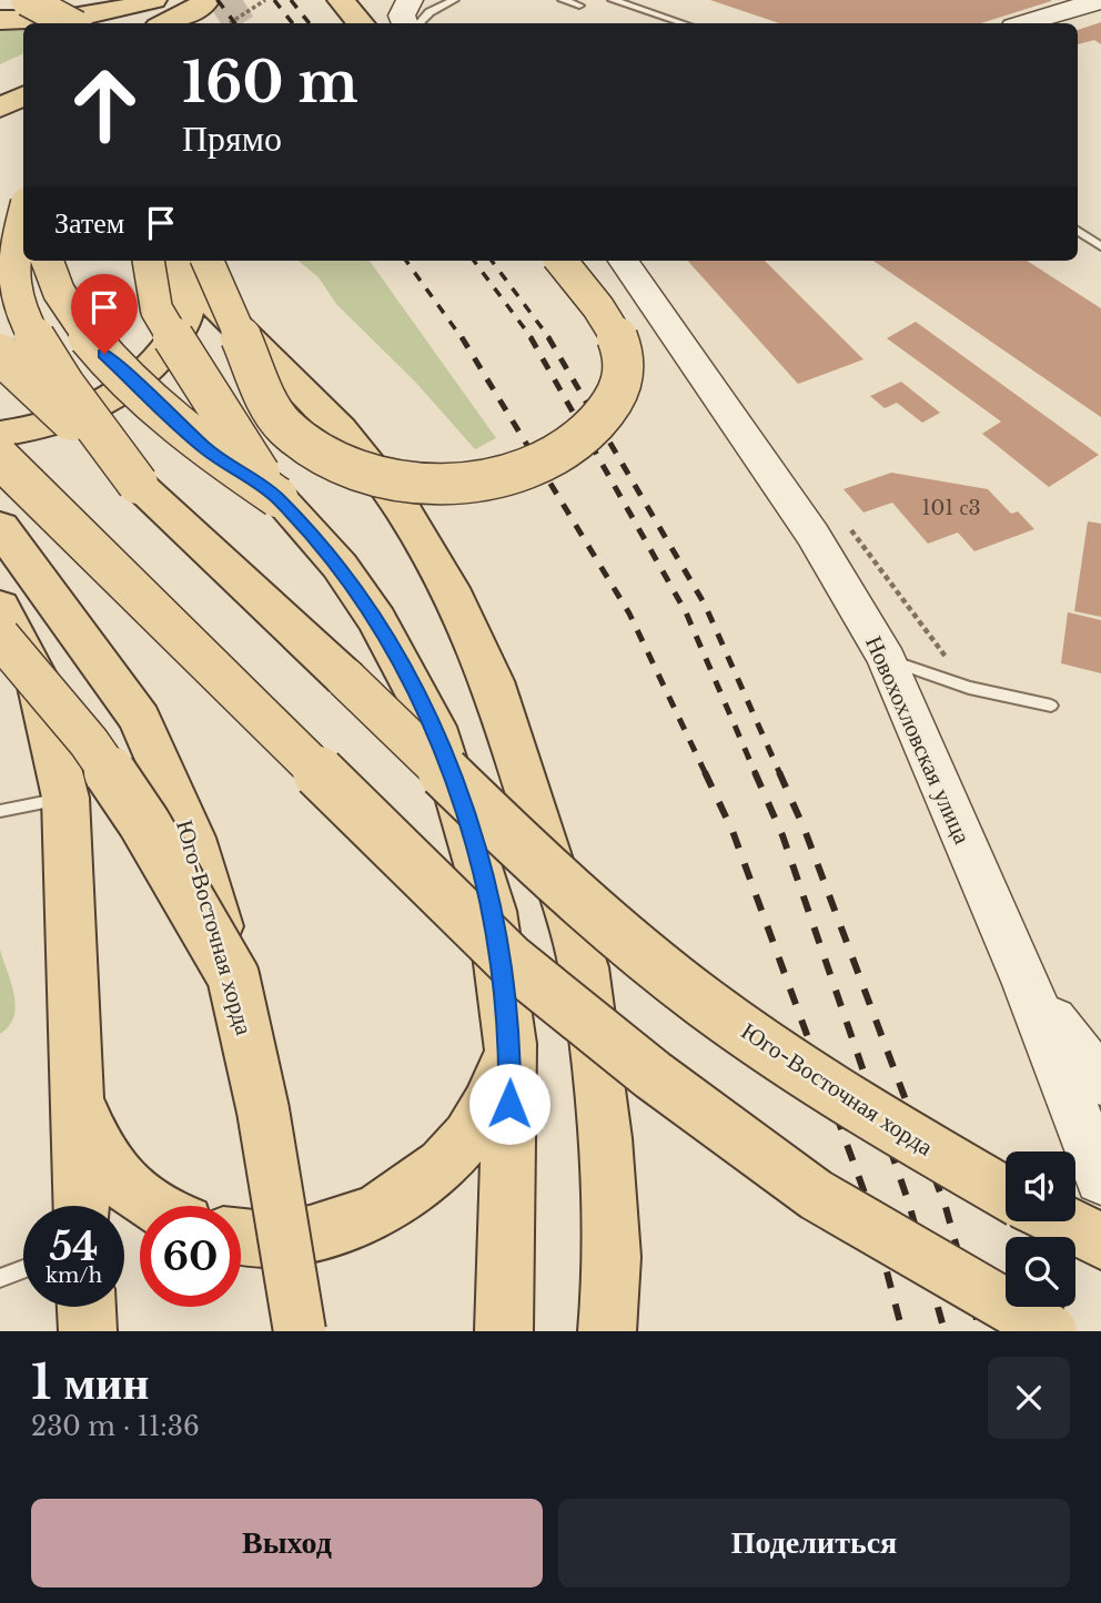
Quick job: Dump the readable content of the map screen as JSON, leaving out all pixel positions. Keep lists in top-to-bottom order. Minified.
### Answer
{"streets":{"main road":["Юго-Восточная хорда"],"street":["Новохохловская улица"]},"house_numbers":["101 с3"],"page":{"turn":["160 m","Прямо"],"then":"Затем","speed":"54 km/h","limit":"60","heading":["1 мин","230 m · 11:36"],"buttons":["Выход","Поделиться"]}}
